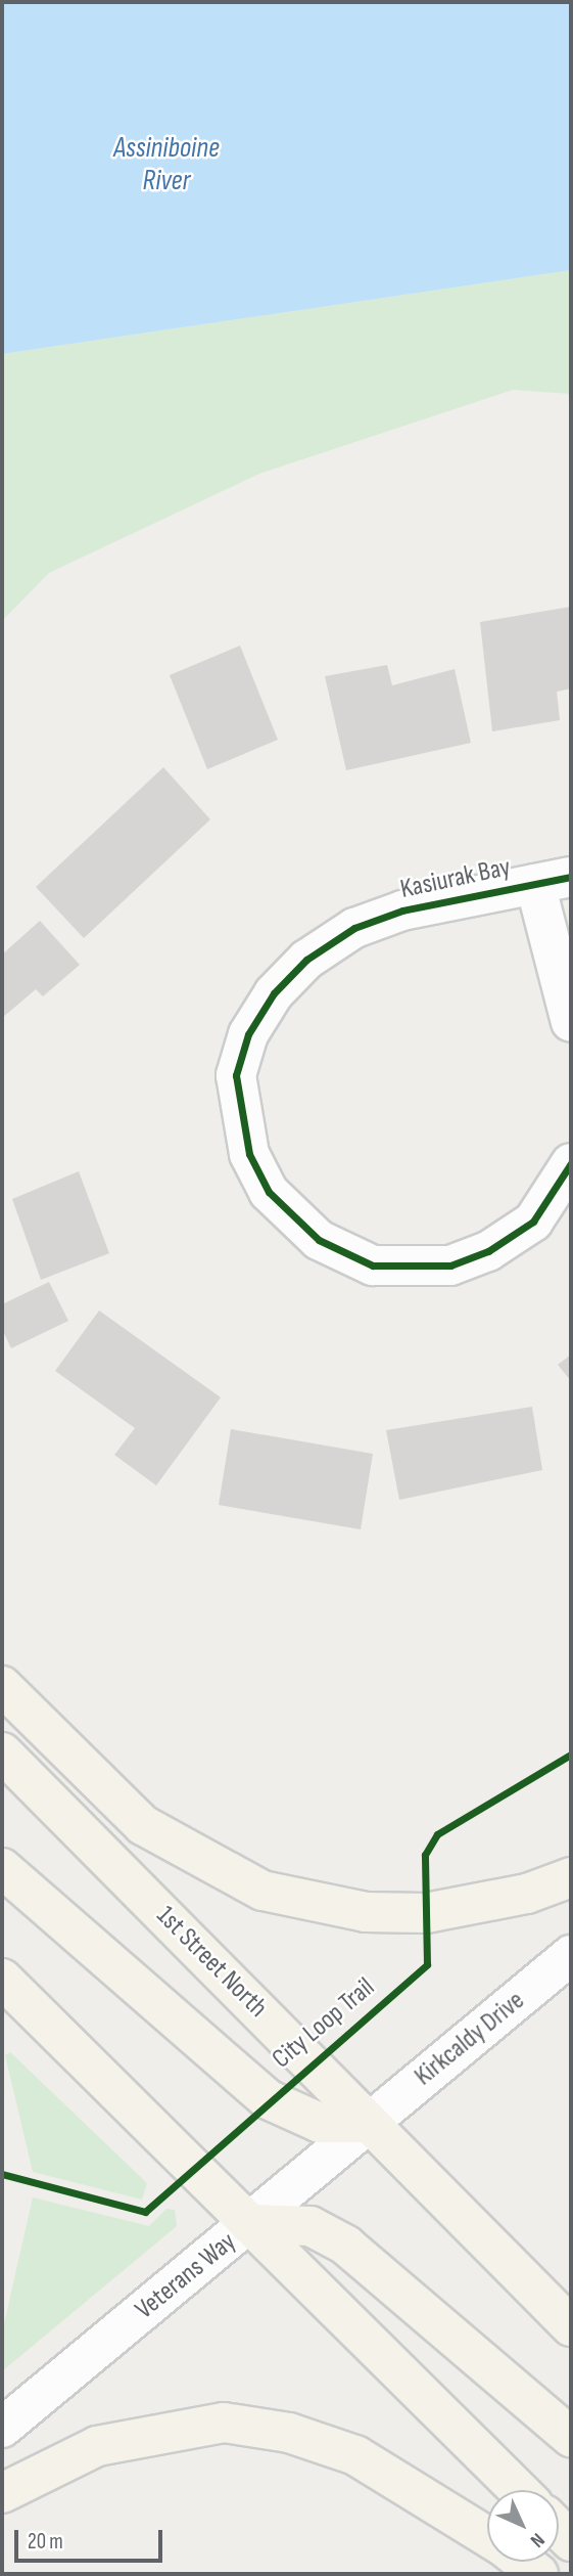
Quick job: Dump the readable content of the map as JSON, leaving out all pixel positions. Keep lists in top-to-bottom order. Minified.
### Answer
{"streets":{"main road":["1st Street North"],"street":["Kasiurak Bay","Kirkcaldy Drive","Veterans Way"],"cycle path":["City Loop Trail"]},"crossings":[["1st Street North","Kirkcaldy Drive"],["1st Street North","Veterans Way"],["Kirkcaldy Drive","Veterans Way"]],"water":["Assiniboine River"],"scale_bar":"20 m","north":"bottom right"}
